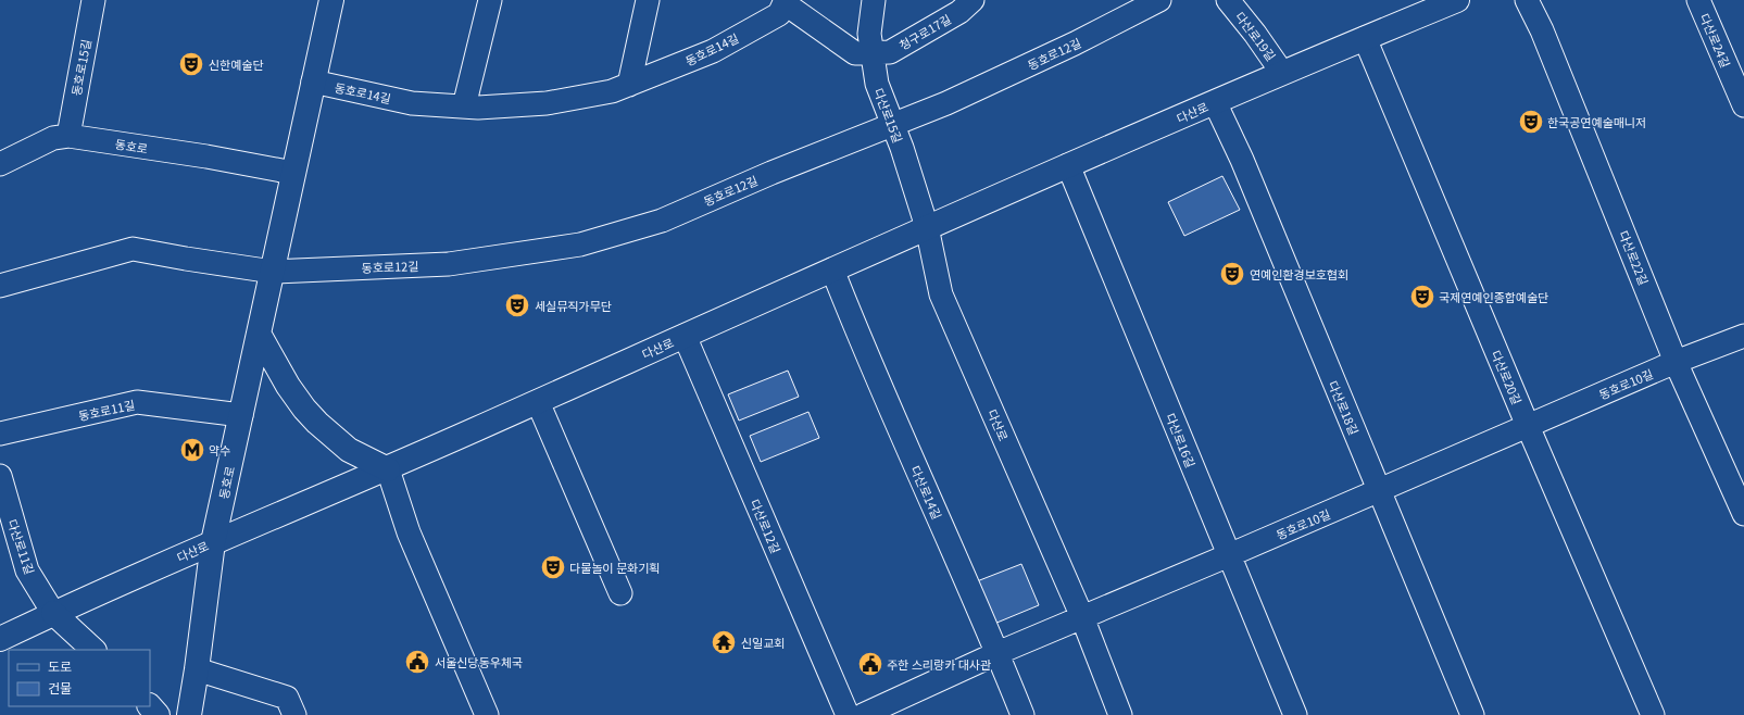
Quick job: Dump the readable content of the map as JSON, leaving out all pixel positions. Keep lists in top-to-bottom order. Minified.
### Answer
{"streets":{"main road":["다산로","동호로"],"street":["청구로17길","다산로19길","다산로24길","동호로14길","동호로12길","동호로15길","다산로15길","다산로22길","다산로20길","동호로10길","다산로18길","동호로11길","다산로16길","다산로14길","다산로12길","다산로11길"]},"crossings":[["청구로17길","동호로14길"],["청구로17길","다산로15길"],["다산로19길","다산로"],["동호로14길","동호로"],["동호로12길","다산로15길"],["동호로12길","동호로"],["동호로15길","동호로"],["다산로","다산로15길"],["다산로","동호로"],["다산로","다산로20길"],["다산로","동호로10길"],["다산로","다산로18길"],["다산로","다산로16길"],["다산로","다산로14길"],["다산로","다산로12길"],["다산로","다산로11길"],["동호로","동호로11길"],["다산로22길","동호로10길"],["다산로20길","동호로10길"],["동호로10길","다산로18길"],["동호로10길","다산로16길"],["동호로10길","다산로14길"]],"places":{"theatre":["신한예술단","한국공연예술매니저","연예인환경보호협회","국제연예인종합예술단","세실뮤직가무단","다물놀이 문화기획"],"metro station":["약수"],"temple":["신일교회"],"public building":["서울신당동우체국","주한 스리랑카 대사관"]},"legend":["도로","건물"]}
